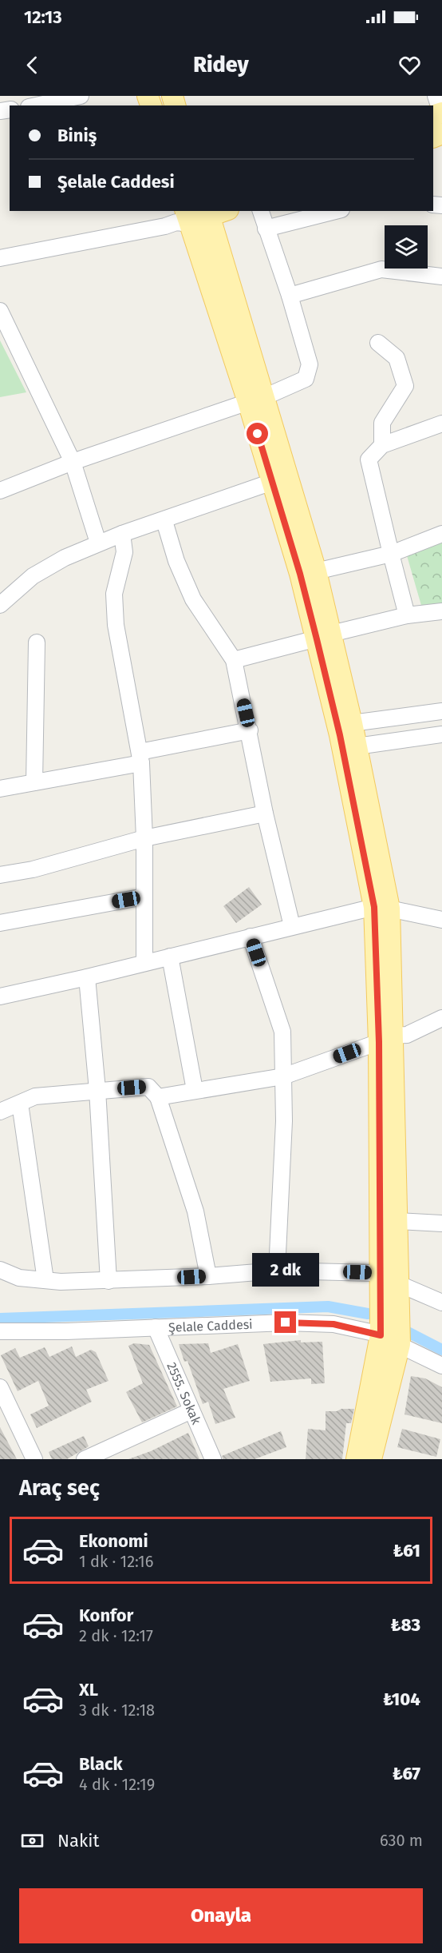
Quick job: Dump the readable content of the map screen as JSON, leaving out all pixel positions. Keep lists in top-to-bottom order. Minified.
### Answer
{"streets":{"street":["Şelale Caddesi","2555. Sokak"]},"crossings":[["Şelale Caddesi","2555. Sokak"]],"page":{"status":"12:13","header":"Ridey","banner":["Biniş","Şelale Caddesi"],"bubble":"2 dk","heading":"Araç seç","list":[{"name":"Ekonomi","note":"1 dk · 12:16","value":"₺61"},{"name":"Konfor","note":"2 dk · 12:17","value":"₺83"},{"name":"XL","note":"3 dk · 12:18","value":"₺104"},{"name":"Black","note":"4 dk · 12:19","value":"₺67"}],"pay":["Nakit","630 m"],"buttons":"Onayla"}}
